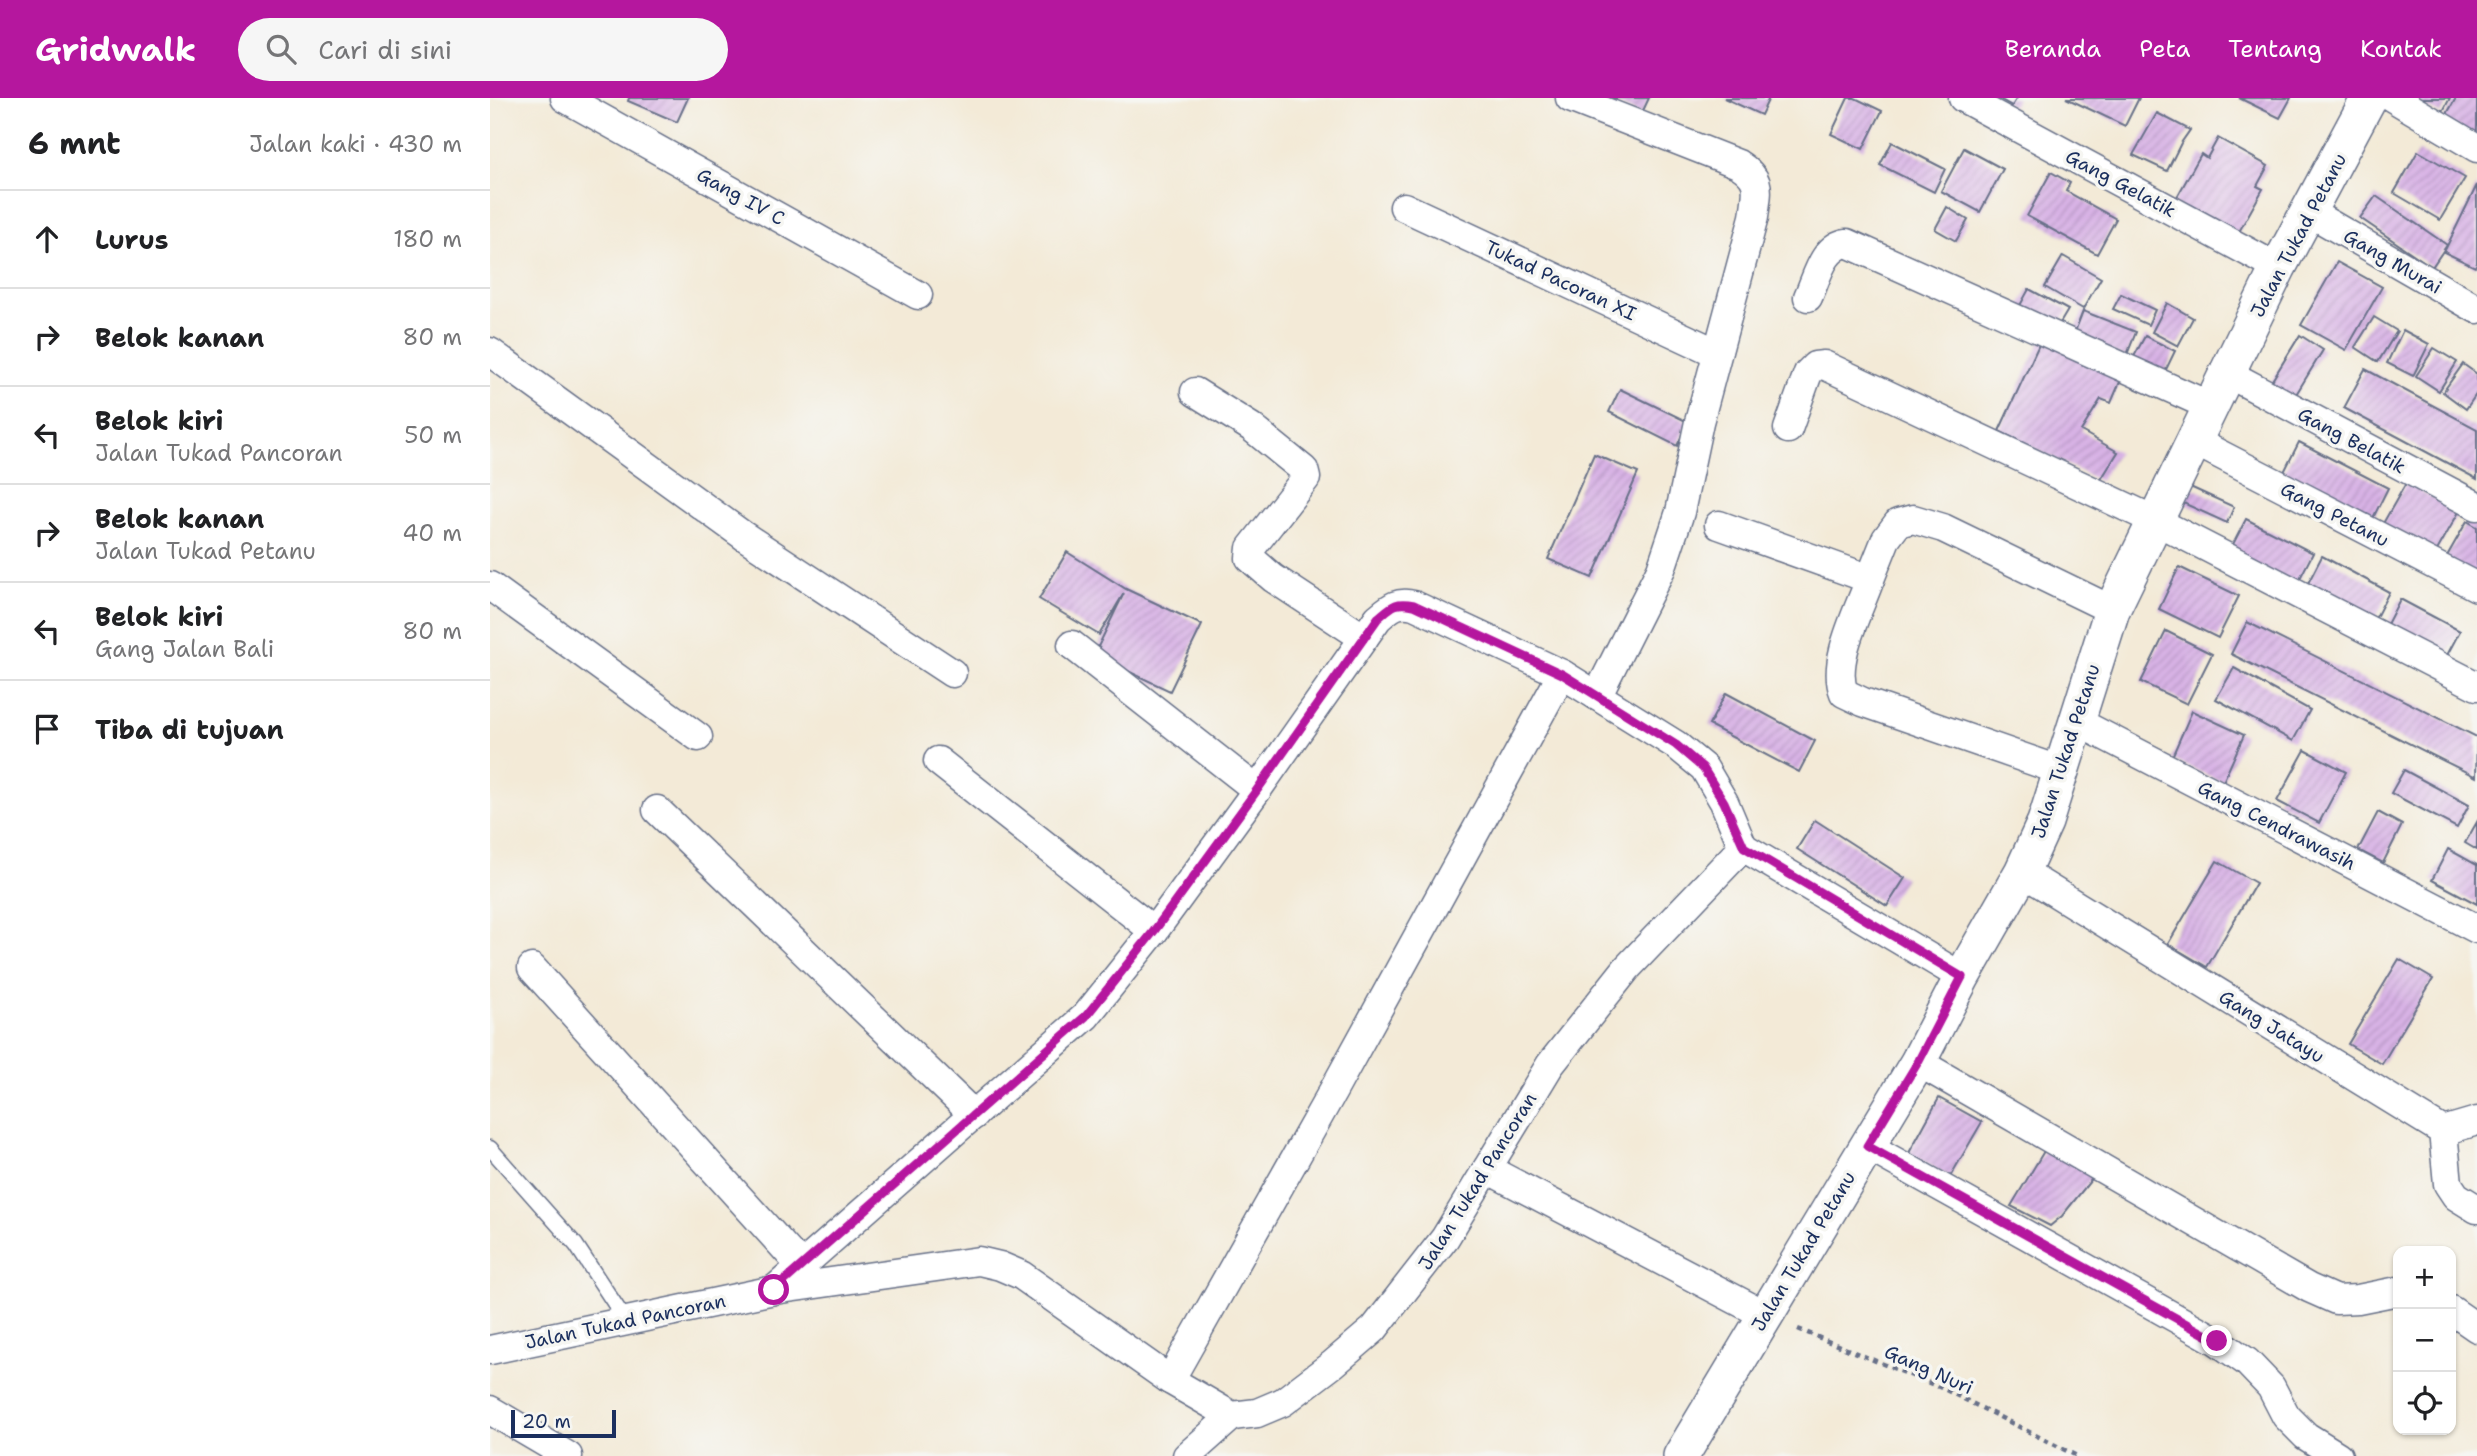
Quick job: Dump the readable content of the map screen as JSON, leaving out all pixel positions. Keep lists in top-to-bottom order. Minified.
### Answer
{"streets":{"street":["Gang Gelatik","Gang IV C","Jalan Tukad Petanu","Gang Murai","Tukad Pacoran XI","Gang Belatik","Gang Petanu","Gang Cendrawasih","Gang Jatayu","Jalan Tukad Pancoran"],"path":["Gang Nuri"]},"crossings":[["Gang Gelatik","Jalan Tukad Petanu"],["Jalan Tukad Petanu","Gang Murai"],["Jalan Tukad Petanu","Gang Belatik"],["Jalan Tukad Petanu","Gang Petanu"],["Jalan Tukad Petanu","Gang Cendrawasih"],["Jalan Tukad Petanu","Gang Jatayu"],["Jalan Tukad Petanu","Gang Nuri"]],"scale_bar":"20 m","page":{"header":"Gridwalk","search":"Cari di sini","nav":["Beranda","Peta","Tentang","Kontak"],"heading":["6 mnt","Jalan kaki · 430 m"],"list":[["Lurus","180 m"],["Belok kanan","80 m"],["Belok kiri","Jalan Tukad Pancoran","50 m"],["Belok kanan","Jalan Tukad Petanu","40 m"],["Belok kiri","Gang Jalan Bali","80 m"],"Tiba di tujuan"],"map_buttons":["+","−"],"scale":"20 m"}}
